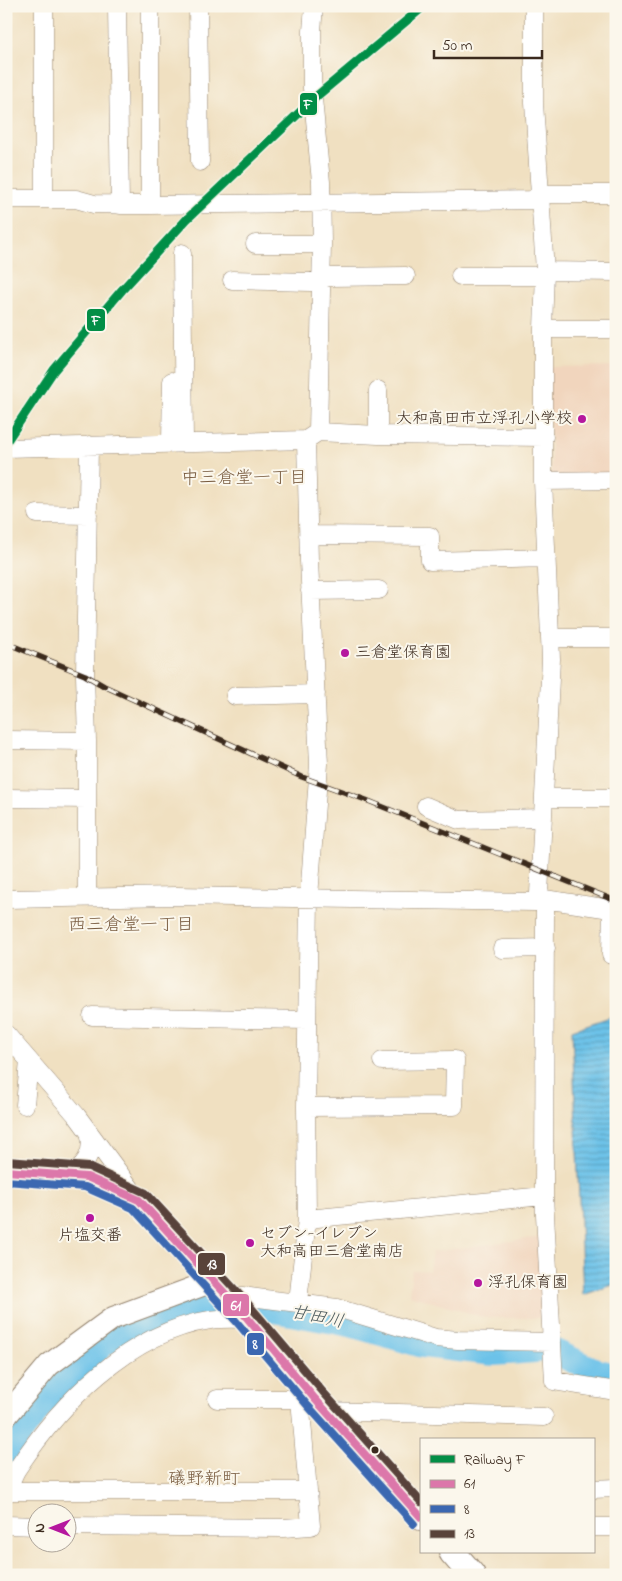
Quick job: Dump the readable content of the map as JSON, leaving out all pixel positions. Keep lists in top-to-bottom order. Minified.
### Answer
{"districts":["中三倉堂一丁目","西三倉堂一丁目","礒野新町"],"water":["甘田川"],"places":["大和高田市立浮孔小学校","三倉堂保育園","片塩交番","セブン-イレブン 大和高田三倉堂南店","浮孔保育園"],"lines":["rail line F","transit line 13","transit line 61","transit line 8"],"legend":["Railway F","61","8","13"],"scale_bar":"50 m","north":"left"}
